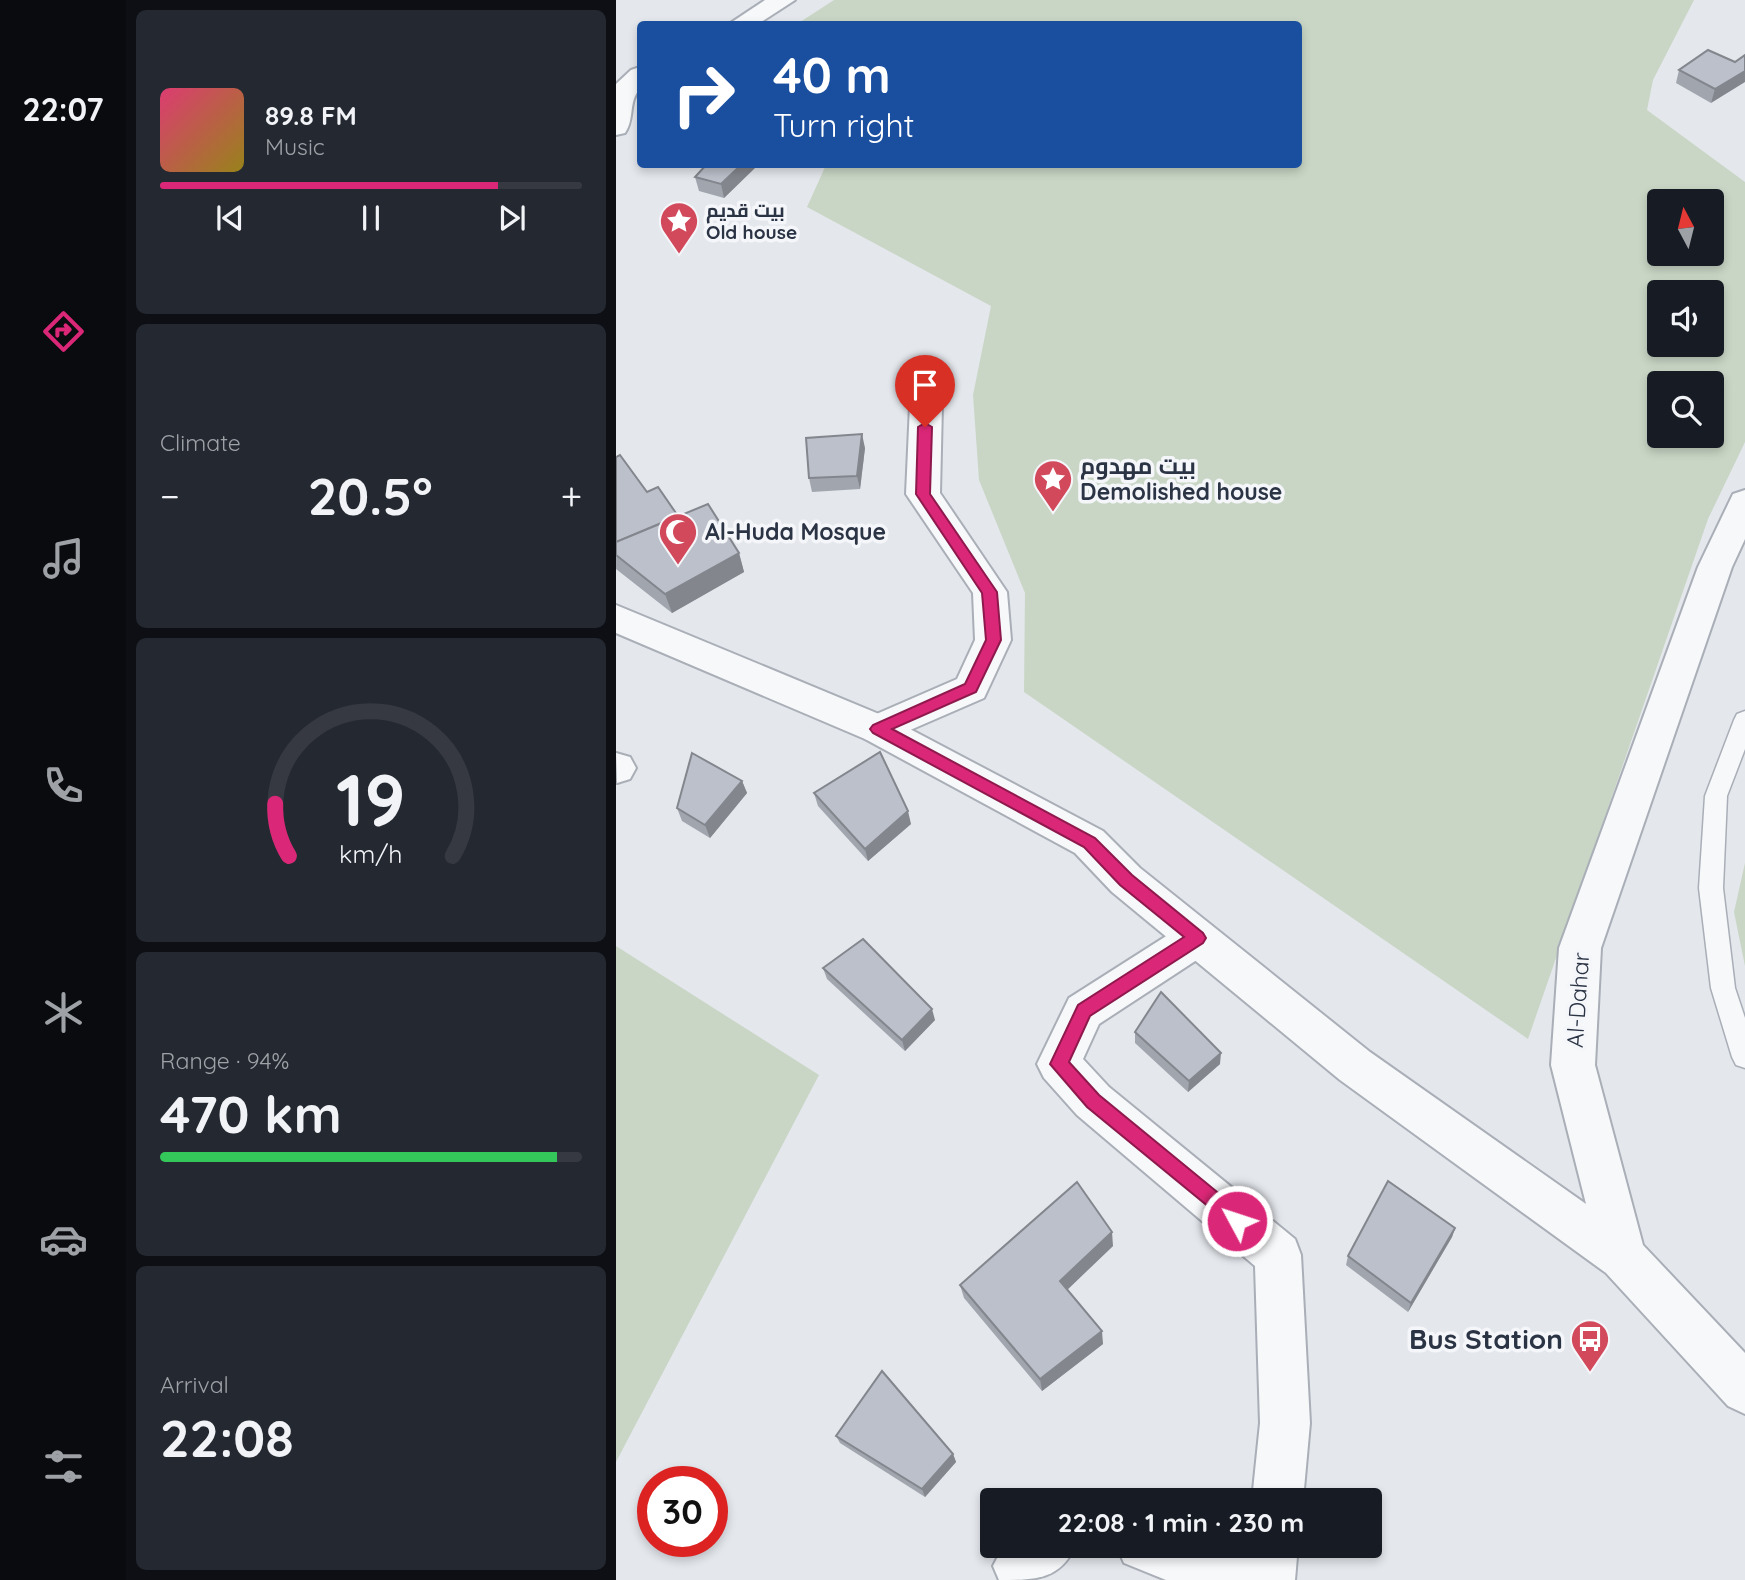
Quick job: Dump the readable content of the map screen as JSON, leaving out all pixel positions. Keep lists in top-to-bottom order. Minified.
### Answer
{"streets":{"street":["Al-Dahar"]},"places":{"place":["بيت قديم Old house","بيت مهدوم Demolished house"],"mosque":["Al-Huda Mosque"],"bus stop":["Bus Station"]},"north":"top","page":{"tabs":"22:07","turn":["40 m","Turn right"],"song":["89.8 FM","Music"],"tile":["Climate",["Range · 94%","470 km"],["Arrival","22:08"]],"heat":["−","20.5°","+"],"limit":"30","trip":"22:08 · 1 min · 230 m","gauge":["19","km/h"]}}
